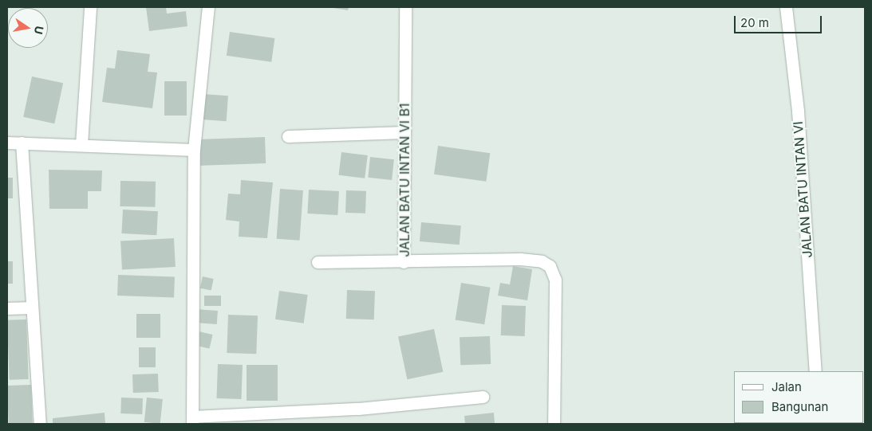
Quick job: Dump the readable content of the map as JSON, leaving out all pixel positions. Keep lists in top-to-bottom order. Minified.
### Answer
{"streets":{"street":["JALAN BATU INTAN VI B1","JALAN BATU INTAN VI"]},"legend":["Jalan","Bangunan"],"scale_bar":"20 m","north":"right"}
